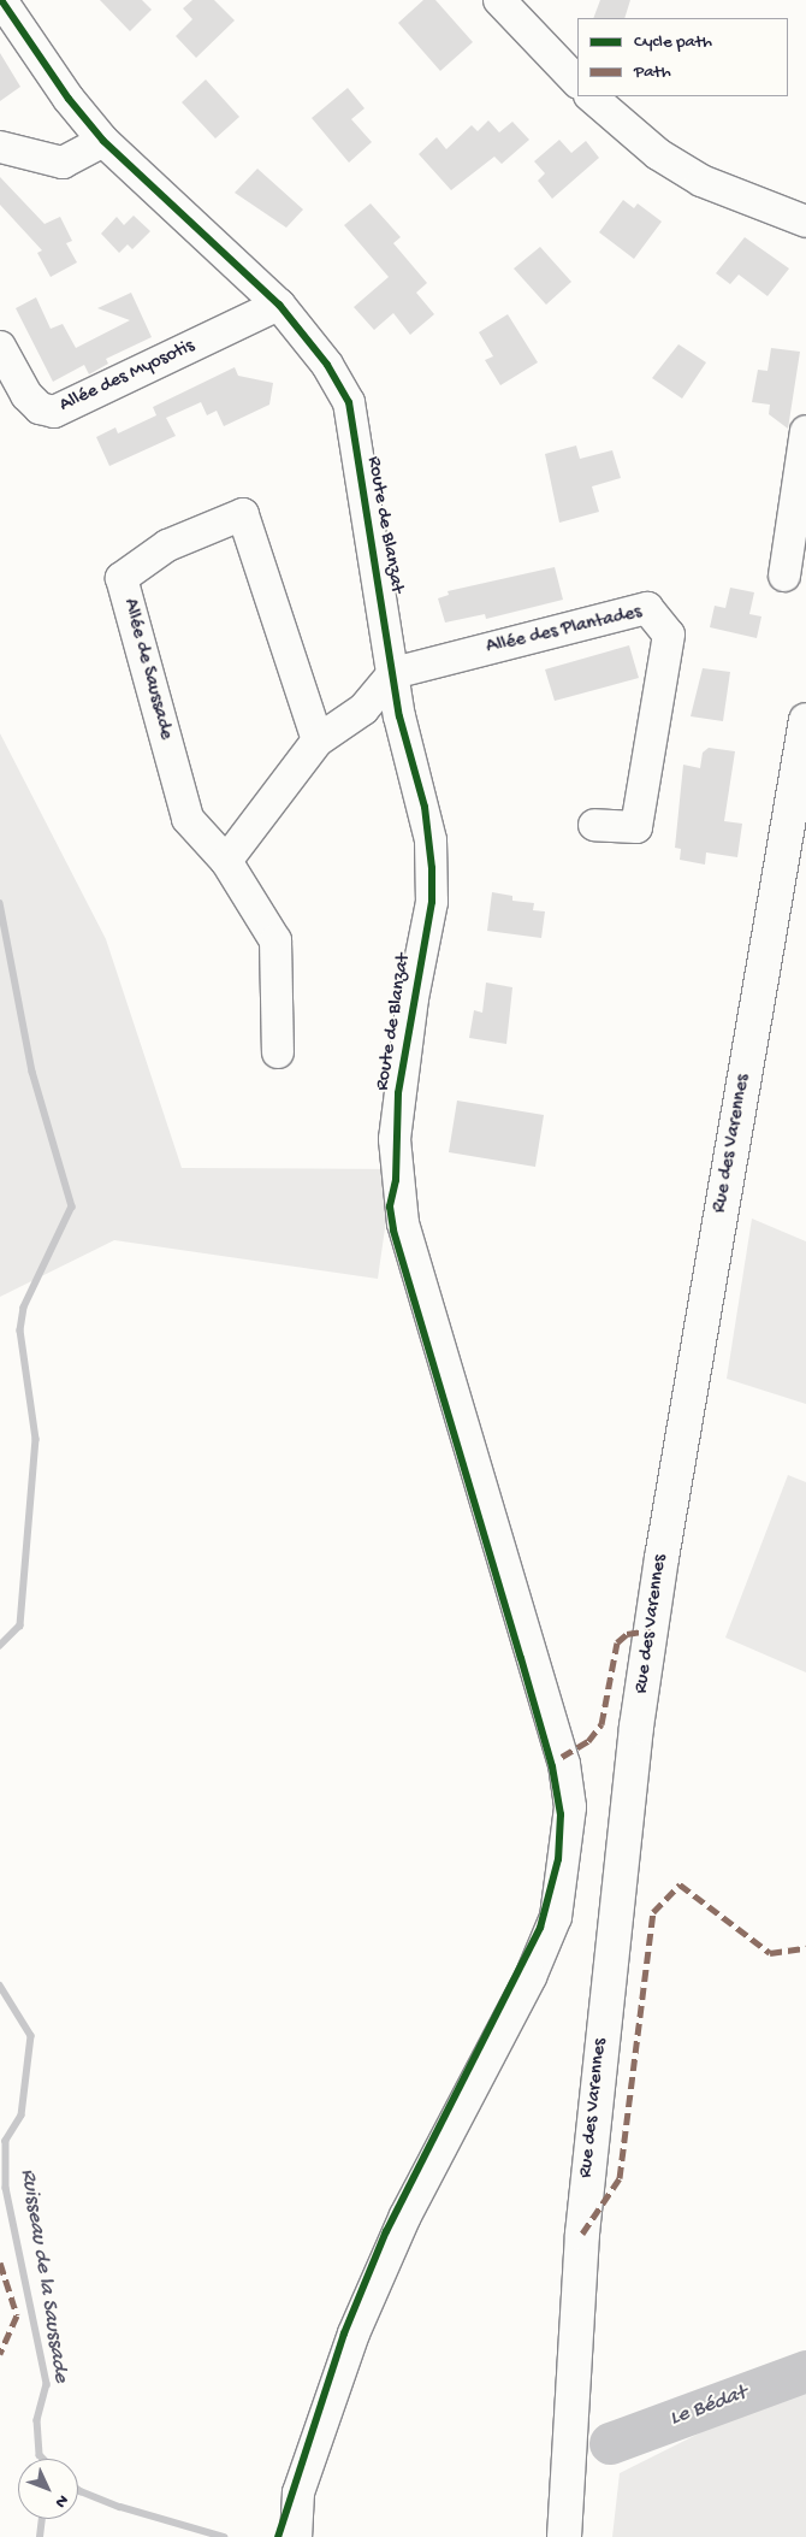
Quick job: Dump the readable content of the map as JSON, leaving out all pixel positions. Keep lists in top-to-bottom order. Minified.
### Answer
{"streets":{"main road":["Rue des Varennes"],"street":["Allée des Myosotis","Route de Blanzat","Allée des Plantades","Allée de Saussade"]},"crossings":[["Allée des Myosotis","Route de Blanzat"],["Route de Blanzat","Allée des Plantades"]],"water":["Ruisseau de la Saussade","Le Bédat"],"legend":["Cycle path","Path"],"north":"bottom right"}
